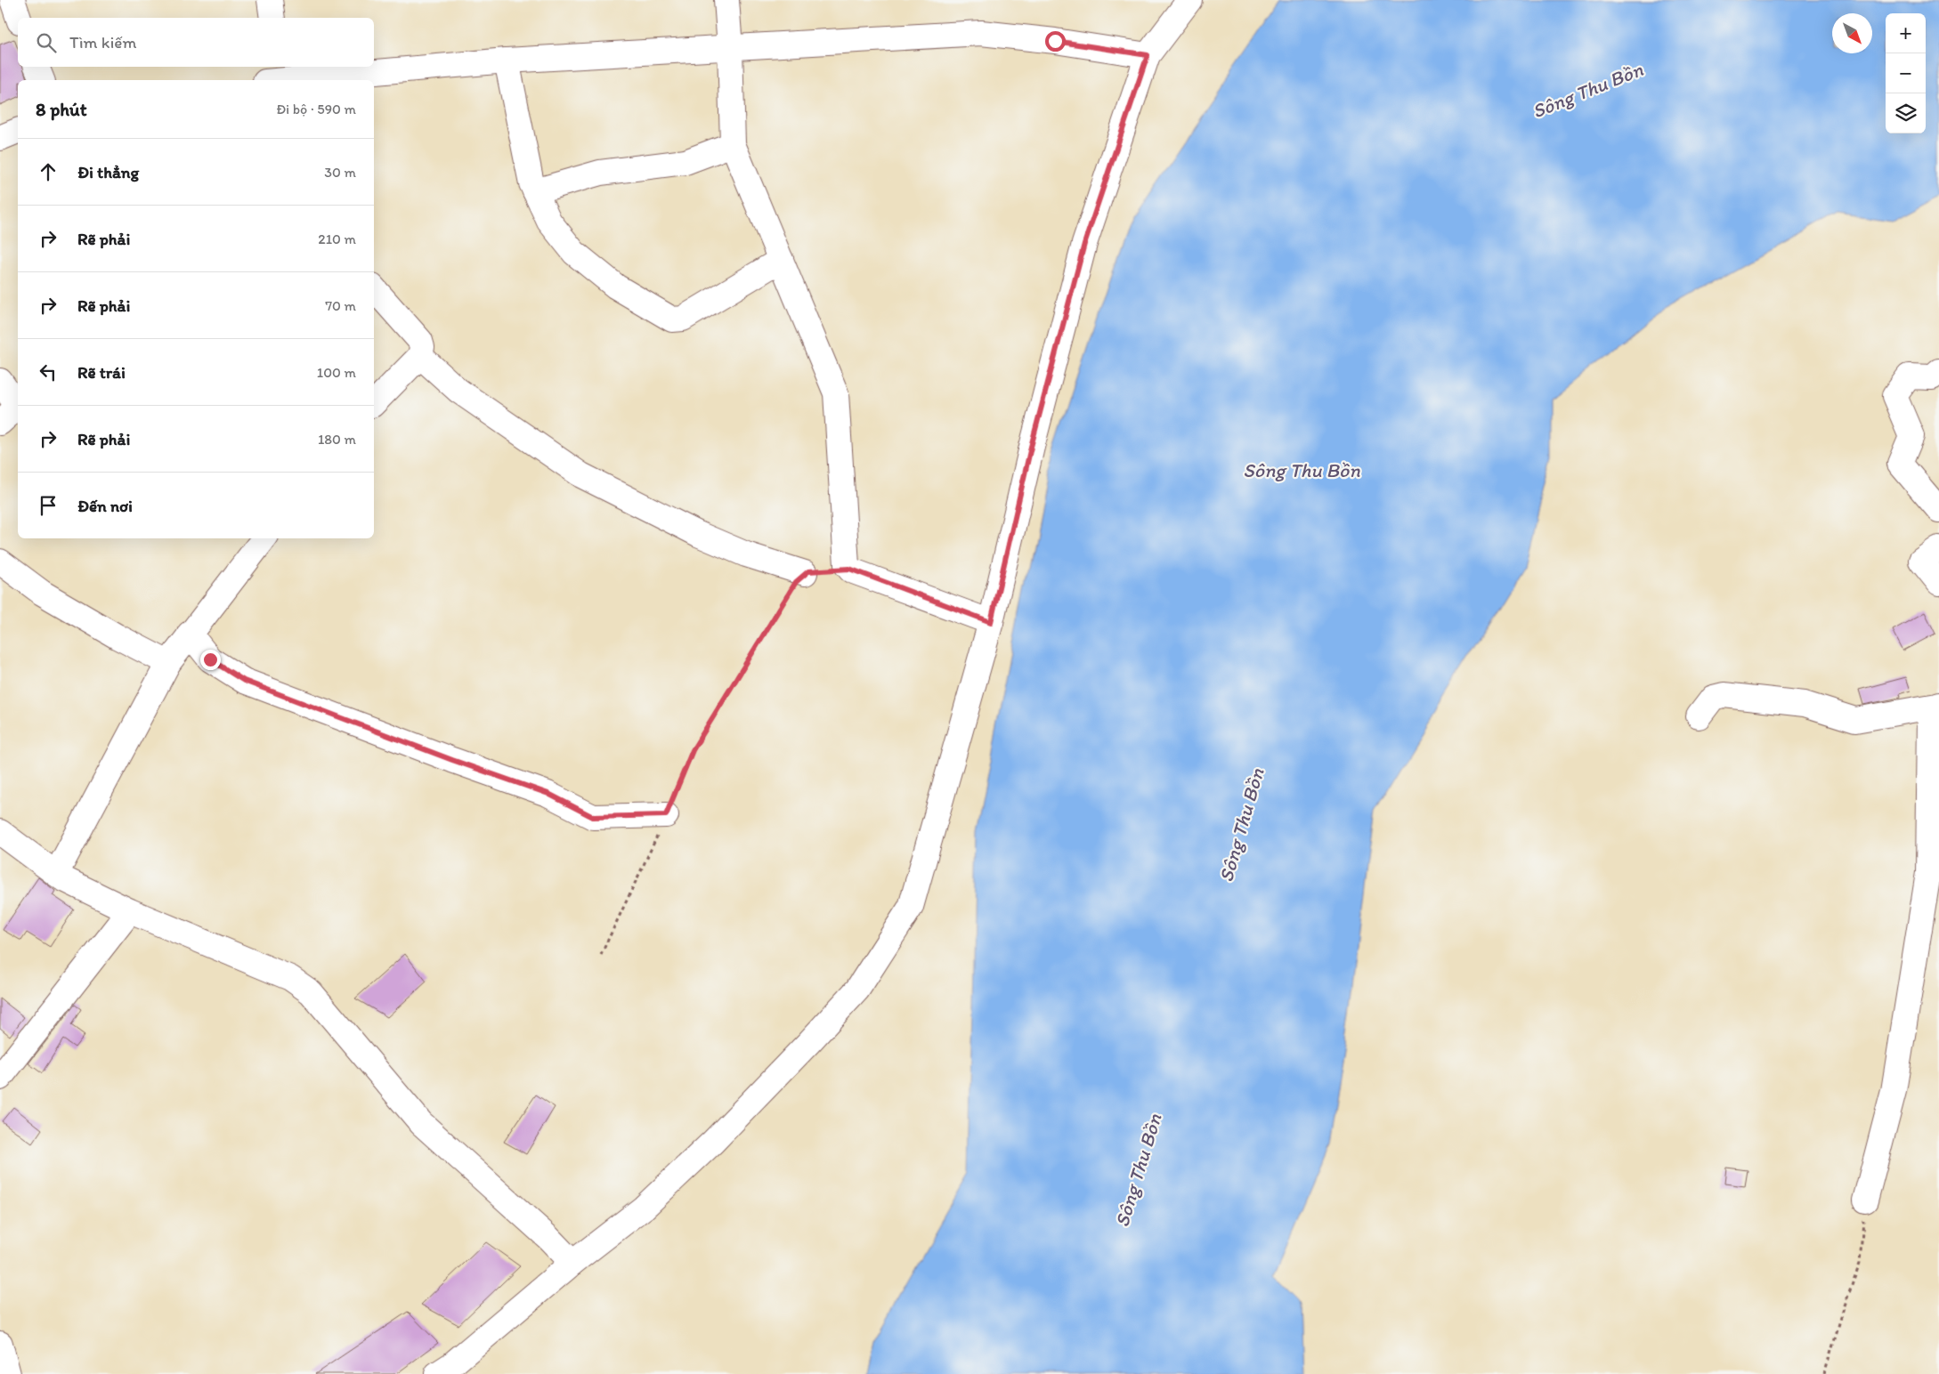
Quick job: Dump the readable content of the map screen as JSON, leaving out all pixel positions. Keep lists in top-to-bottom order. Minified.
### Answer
{"water":["Sông Thu Bồn"],"north":"bottom right","page":{"map_buttons":["+","−"],"search":"Tìm kiếm","heading":["8 phút","Đi bộ · 590 m"],"list":[["Đi thẳng","30 m"],["Rẽ phải","210 m"],["Rẽ phải","70 m"],["Rẽ trái","100 m"],["Rẽ phải","180 m"],"Đến nơi"]}}
